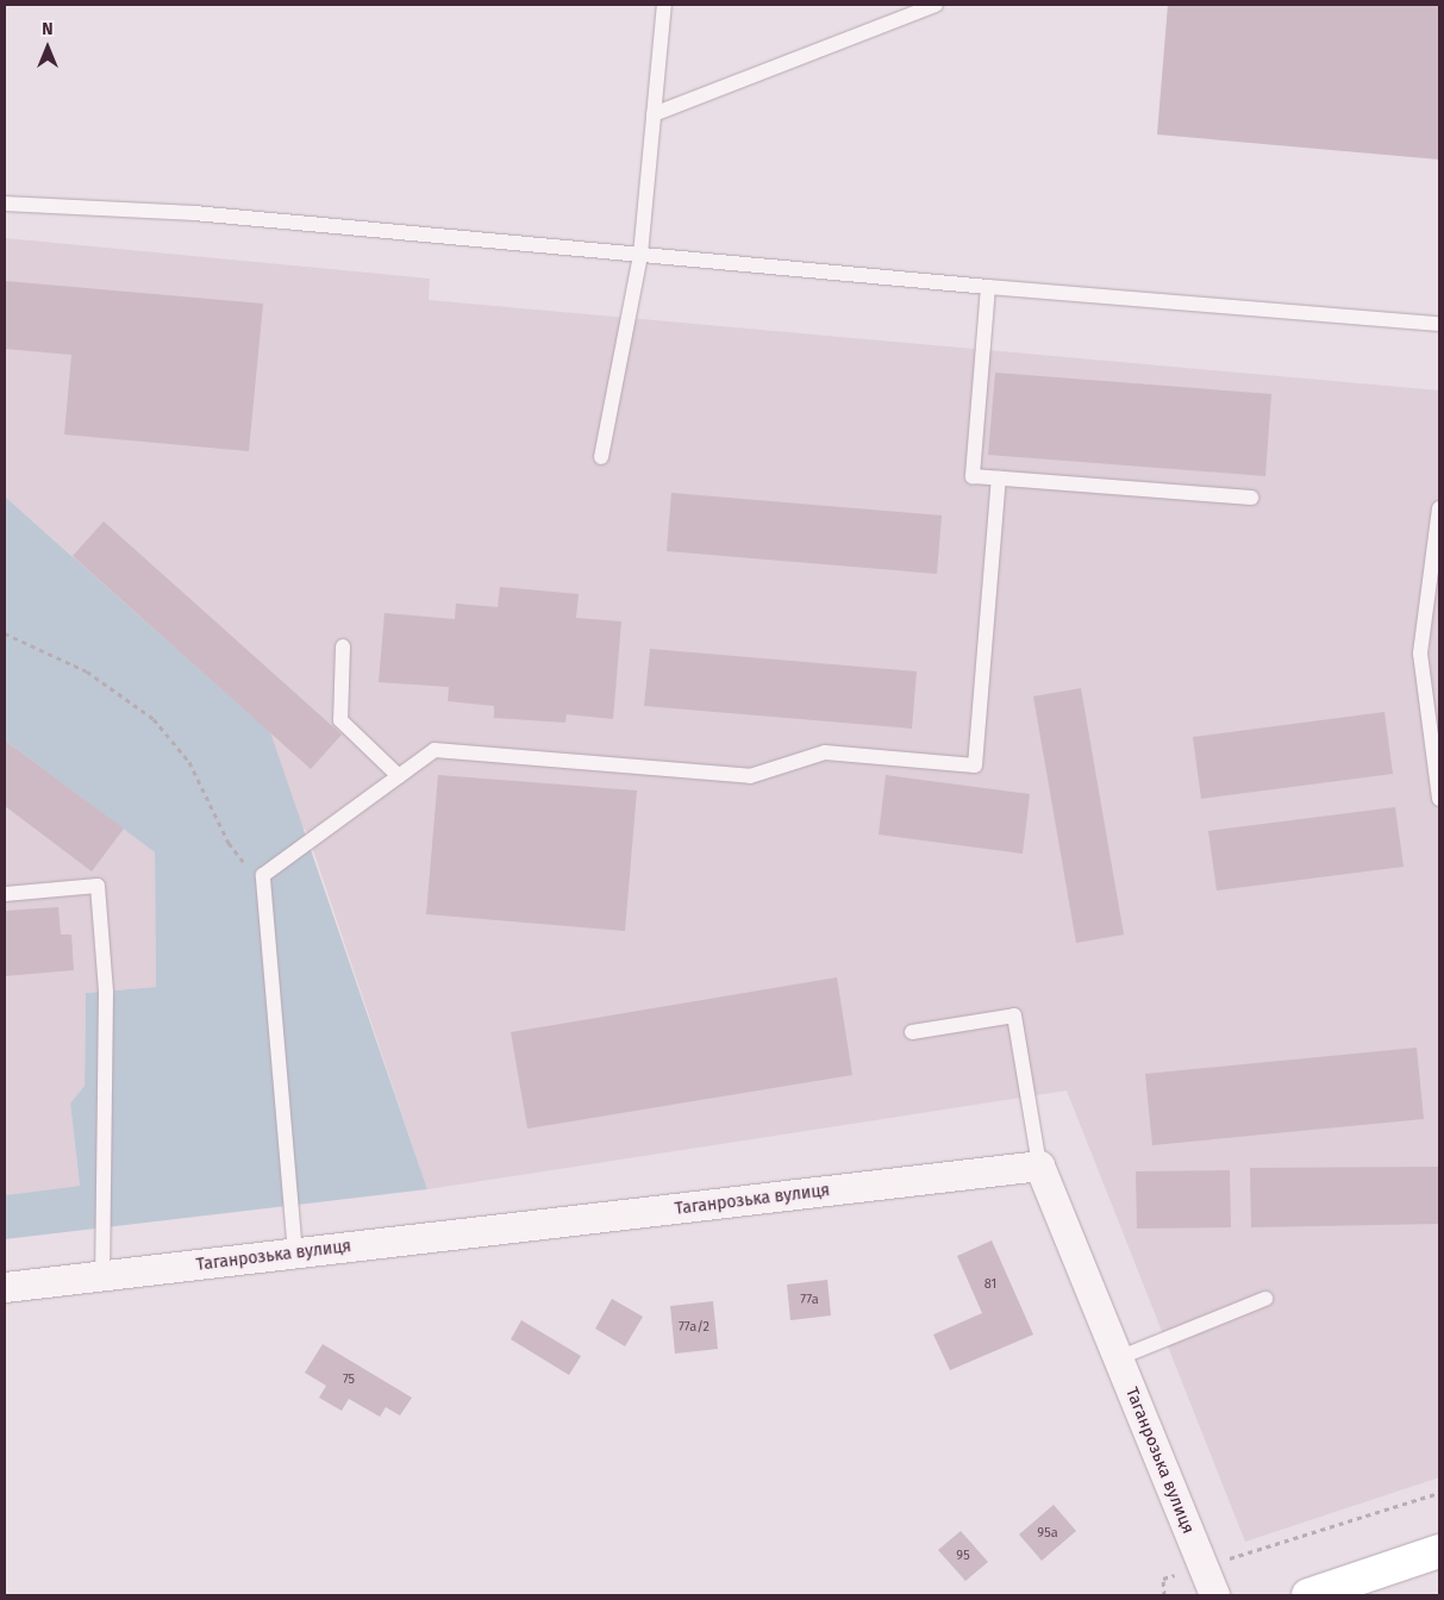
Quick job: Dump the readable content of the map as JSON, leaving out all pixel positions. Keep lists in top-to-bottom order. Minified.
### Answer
{"streets":{"street":["Таганрозька вулиця"]},"house_numbers":["81","77а","77а/2","75","95а","95"],"north":"top"}
